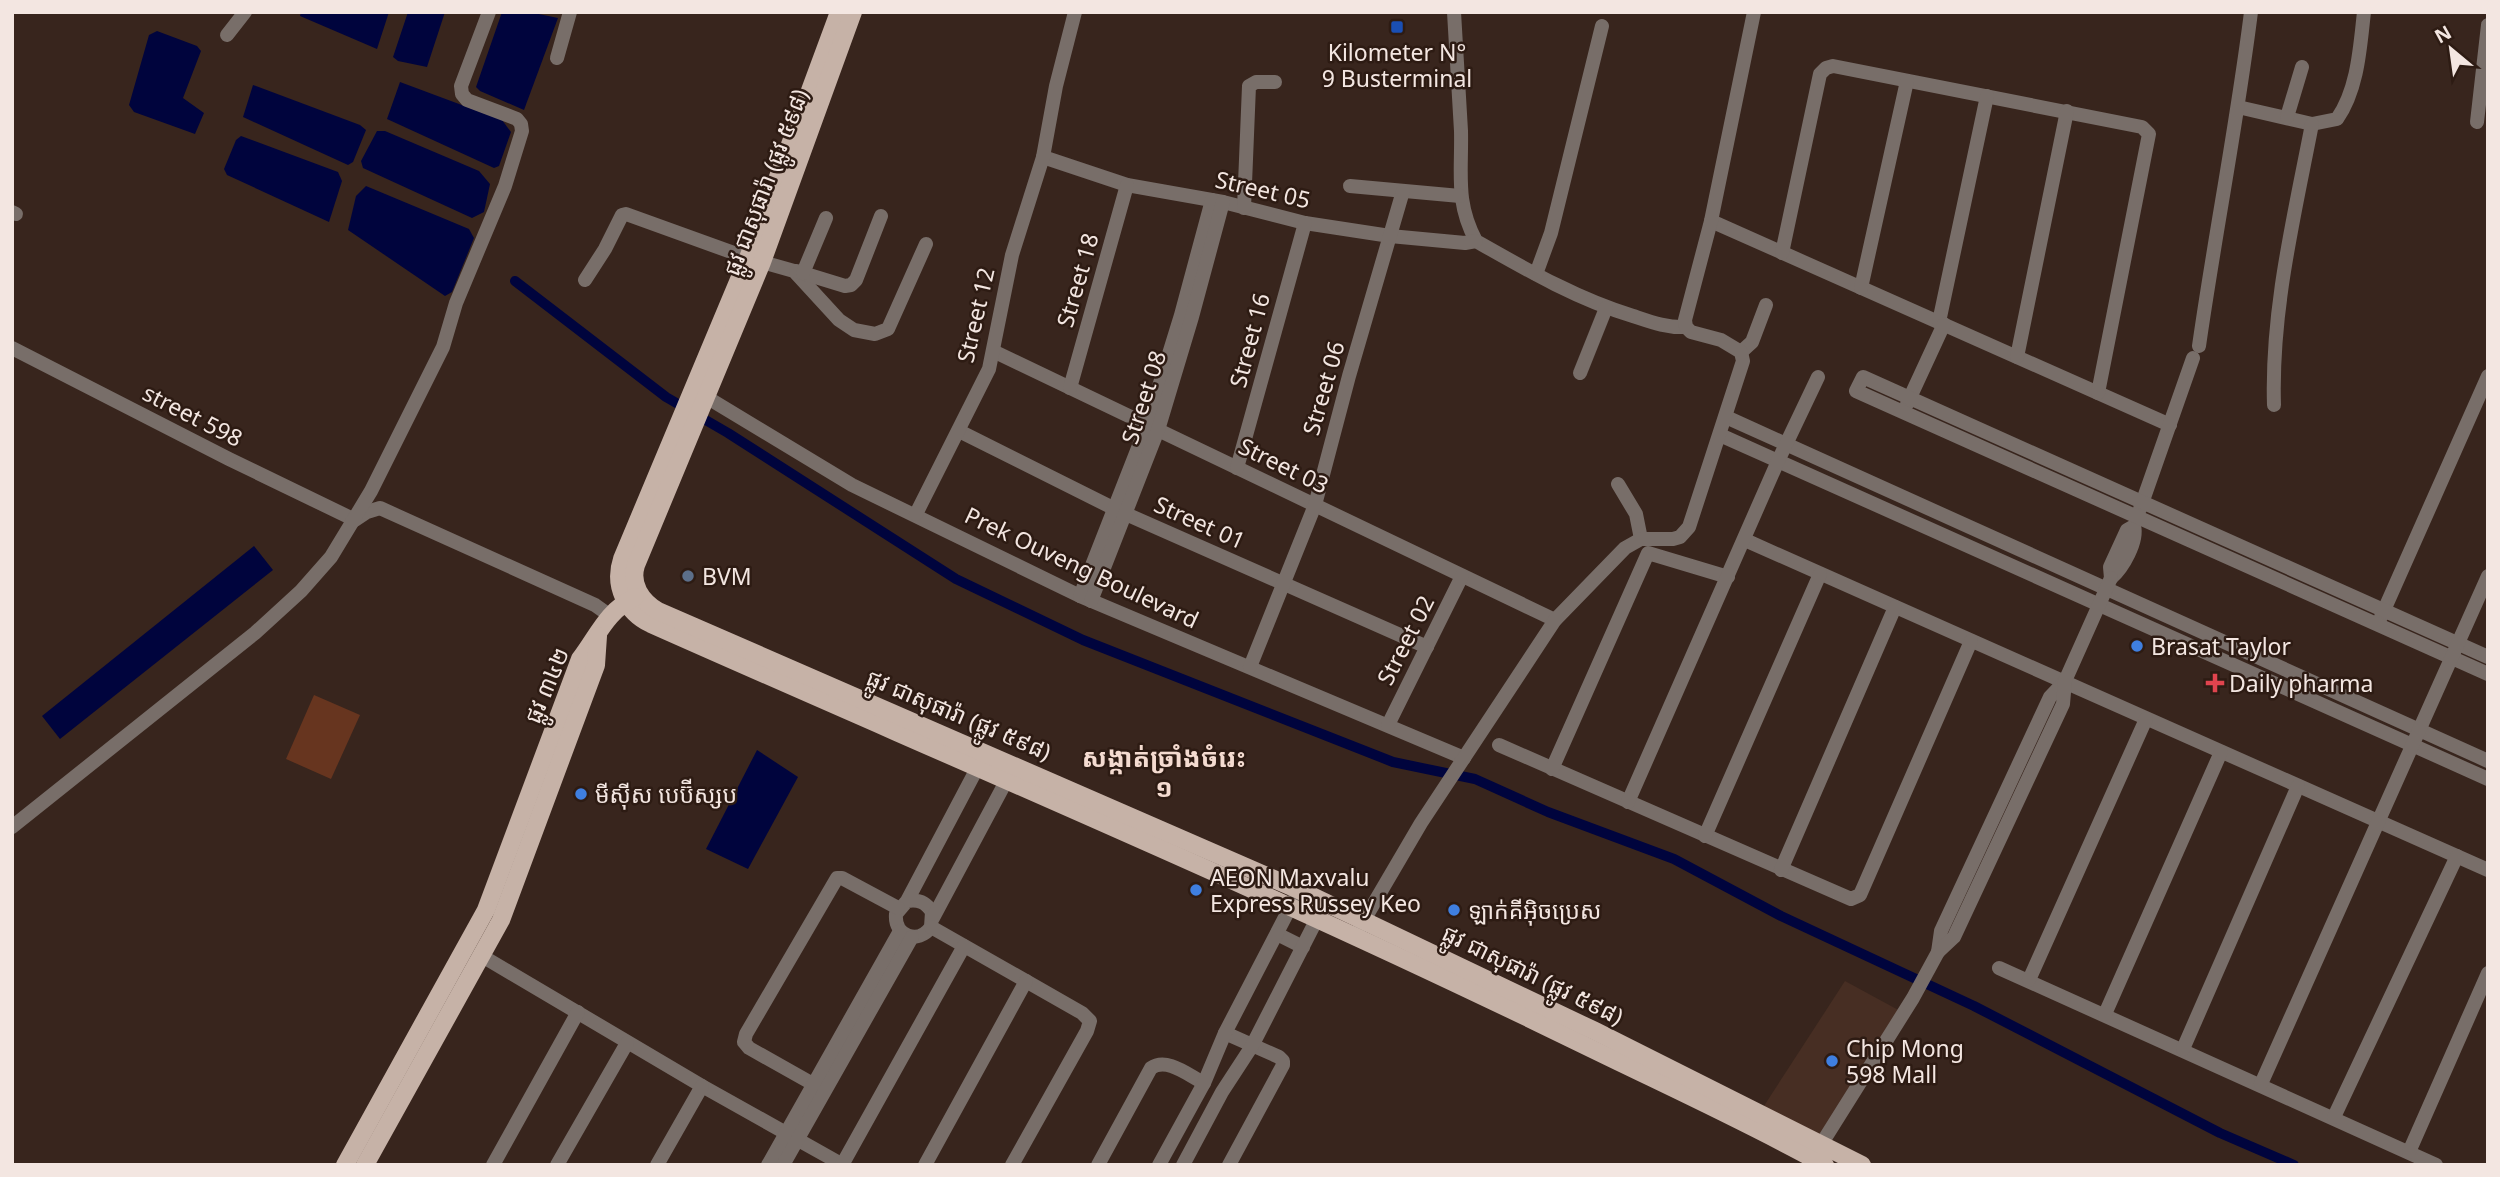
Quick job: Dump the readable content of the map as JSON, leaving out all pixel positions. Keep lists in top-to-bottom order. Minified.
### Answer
{"streets":{"main road":["ផ្លូវ ជាសុផារ៉ា (ផ្លូវ ៥៩៨)","ផ្លូវ ៣៤២"],"street":["Street 05","Street 18","Street 12","Street 16","Street 06","street 598","Street 03","Street 01","Prek Ouveng Boulevard","Street 02"]},"crossings":[["ផ្លូវ ជាសុផារ៉ា (ផ្លូវ ៥៩៨)","Prek Ouveng Boulevard"],["Street 05","Street 18"],["Street 05","Street 12"],["Street 05","Street 16"],["Street 05","Street 06"],["Street 18","Street 03"],["Street 12","Street 03"],["Street 12","Street 01"],["Street 12","Prek Ouveng Boulevard"],["Street 16","Street 03"],["Street 06","Street 03"],["Street 06","Street 01"],["Street 06","Prek Ouveng Boulevard"],["Street 03","Street 02"],["Street 01","Street 02"],["Prek Ouveng Boulevard","Street 02"]],"districts":["សង្កាត់ច្រាំងចំរេះ ១"],"places":{"transit":["Kilometer N° 9 Busterminal"],"other":["BVM","Brasat Taylor","មីសុីស បេប៊ីស្សប","AEON Maxvalu Express Russey Keo","ឡាក់គីអ៊ិចប្រេស","Chip Mong 598 Mall"],"health":["Daily pharma"]},"north":"top left"}
